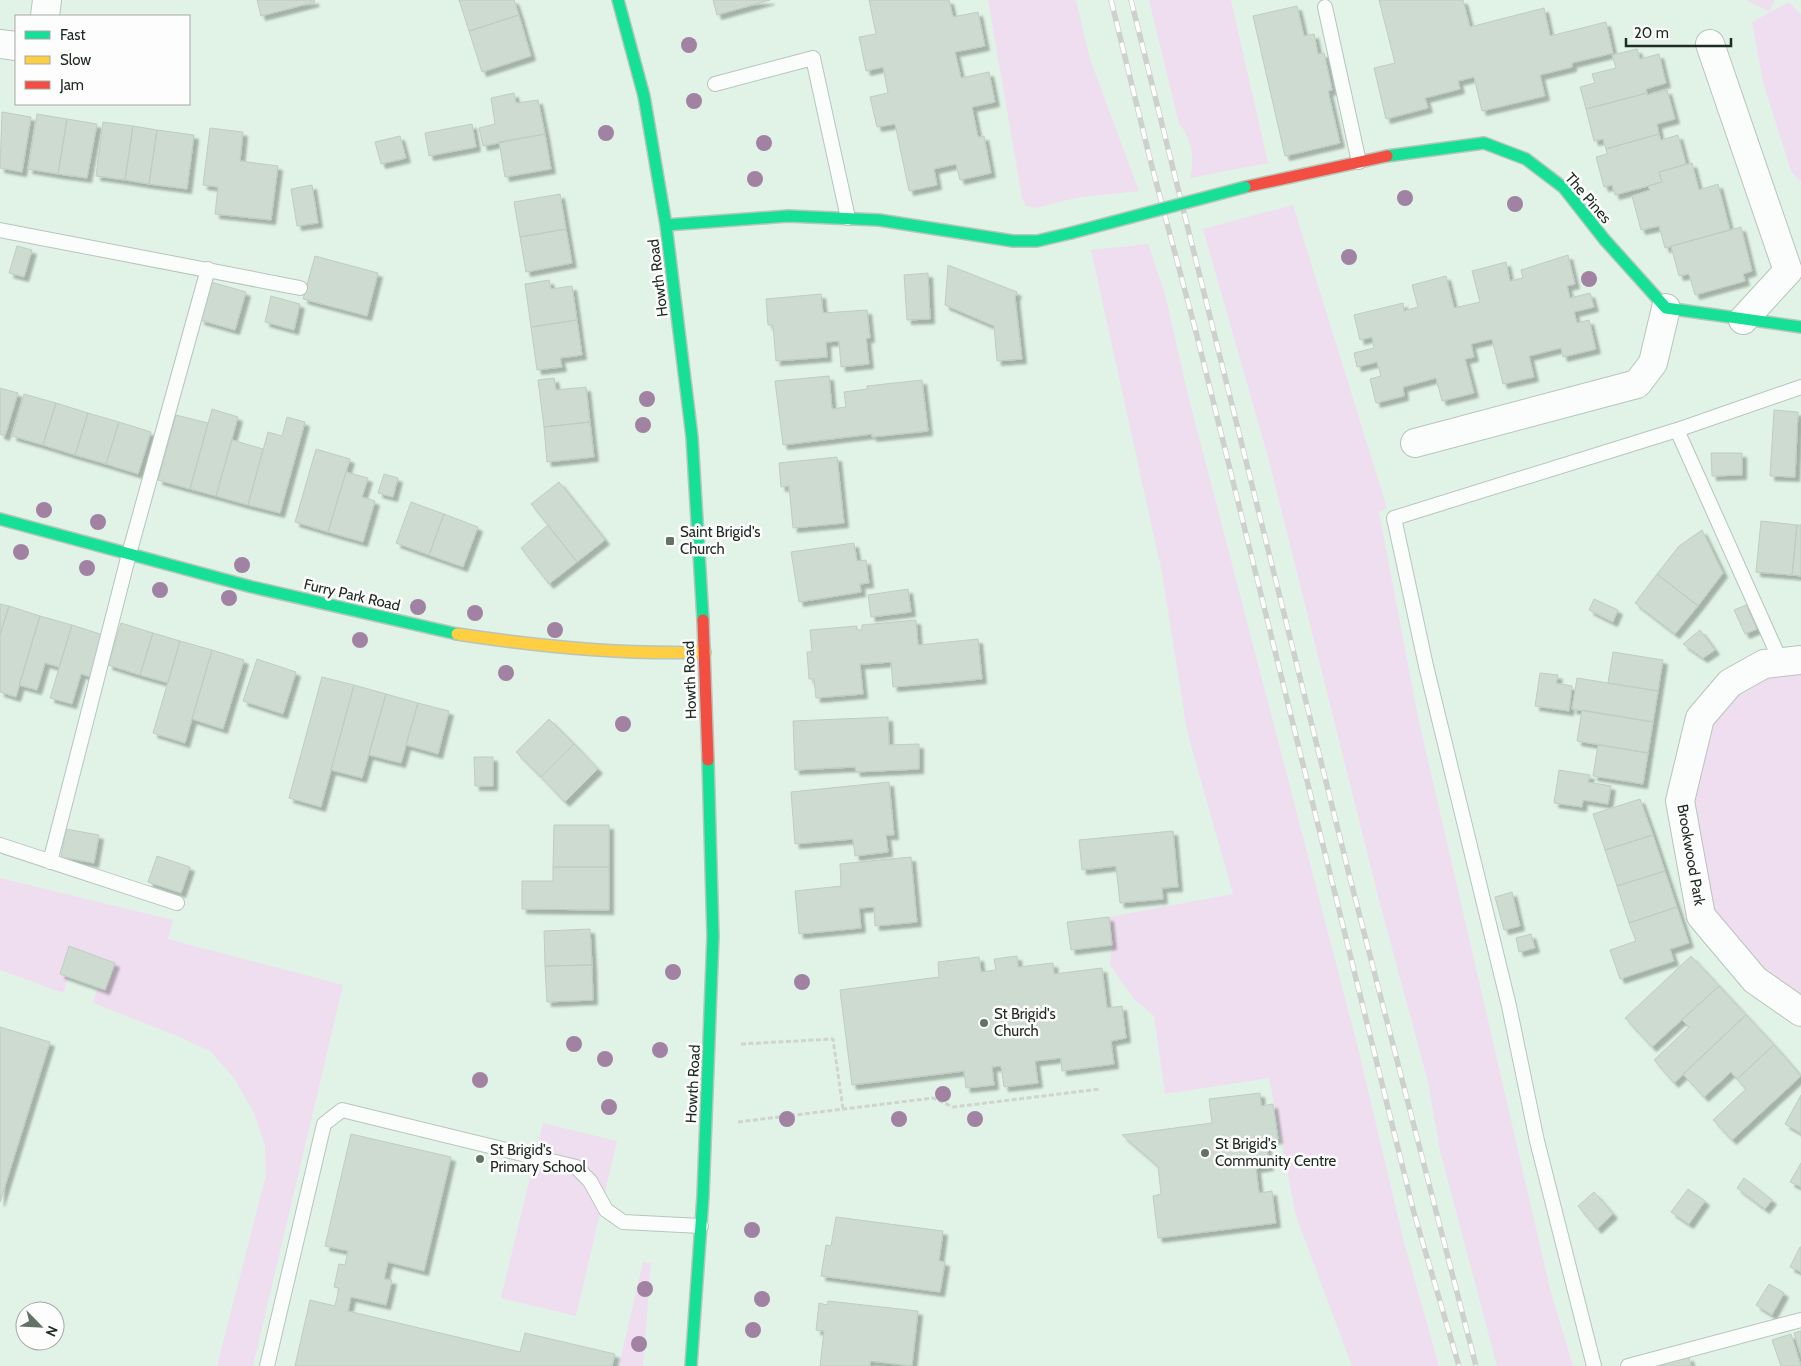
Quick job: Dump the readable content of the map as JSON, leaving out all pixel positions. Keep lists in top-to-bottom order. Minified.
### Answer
{"streets":{"street":["The Pines","Howth Road","Furry Park Road","Brookwood Park"]},"crossings":[["The Pines","Howth Road"],["Howth Road","Furry Park Road"]],"places":{"transit":["Saint Brigid's Church"],"other":["St Brigid's Church","St Brigid's Community Centre","St Brigid's Primary School"]},"legend":["Fast","Slow","Jam"],"scale_bar":"20 m","north":"bottom right"}
